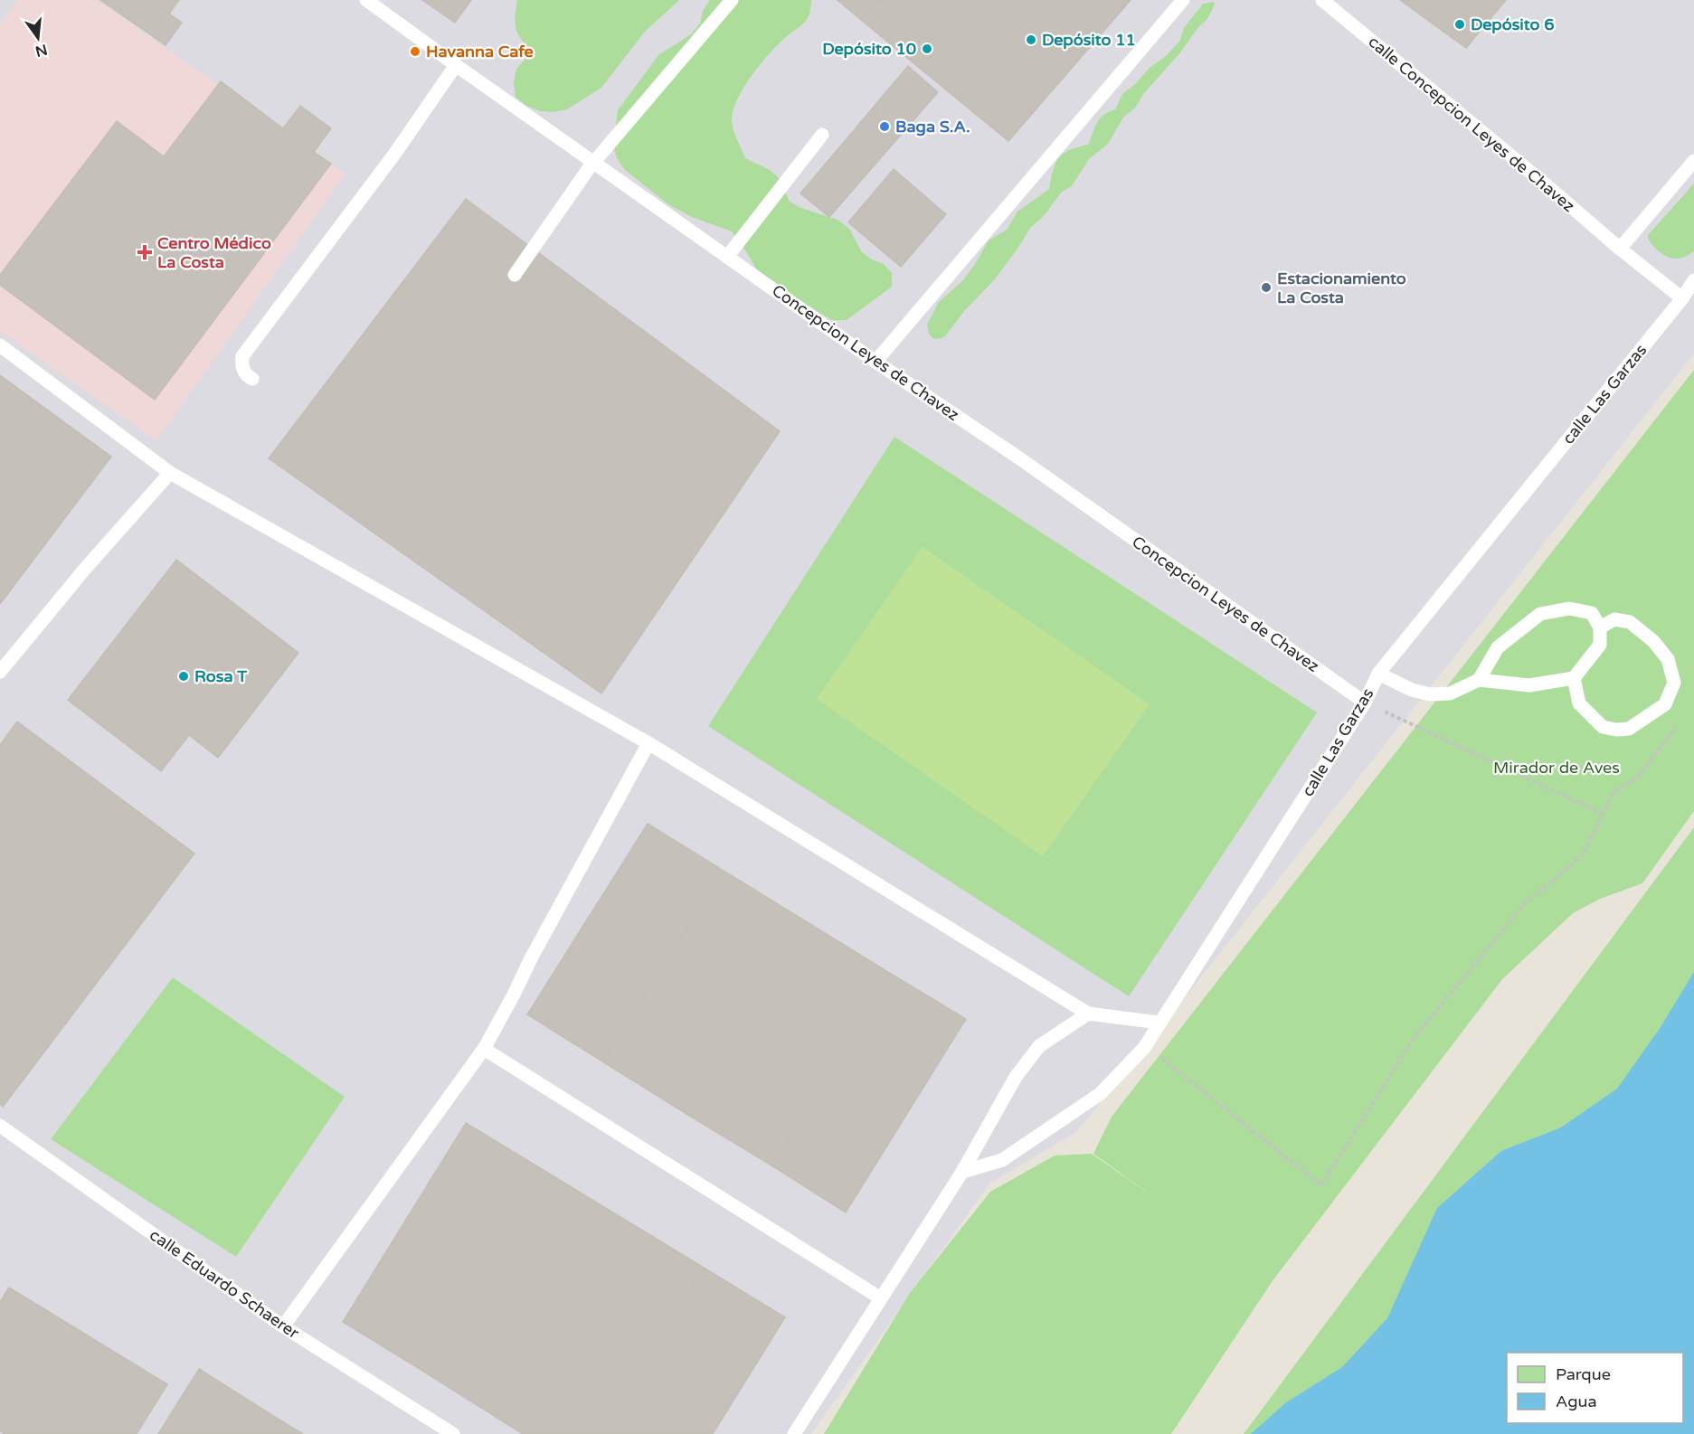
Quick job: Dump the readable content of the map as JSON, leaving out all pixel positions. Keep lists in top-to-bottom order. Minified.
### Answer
{"streets":{"lane":["calle Concepcion Leyes de Chavez","Concepcion Leyes de Chavez","calle Las Garzas","calle Eduardo Schaerer"]},"crossings":[["calle Concepcion Leyes de Chavez","calle Las Garzas"],["Concepcion Leyes de Chavez","calle Las Garzas"]],"parks":["Mirador de Aves"],"places":{"other":["Depósito 6","Depósito 11","Depósito 10","Havanna Cafe","Baga S.A.","Estacionamiento La Costa","Rosa T"],"health":["Centro Médico La Costa"]},"legend":["Parque","Agua"],"north":"bottom"}
